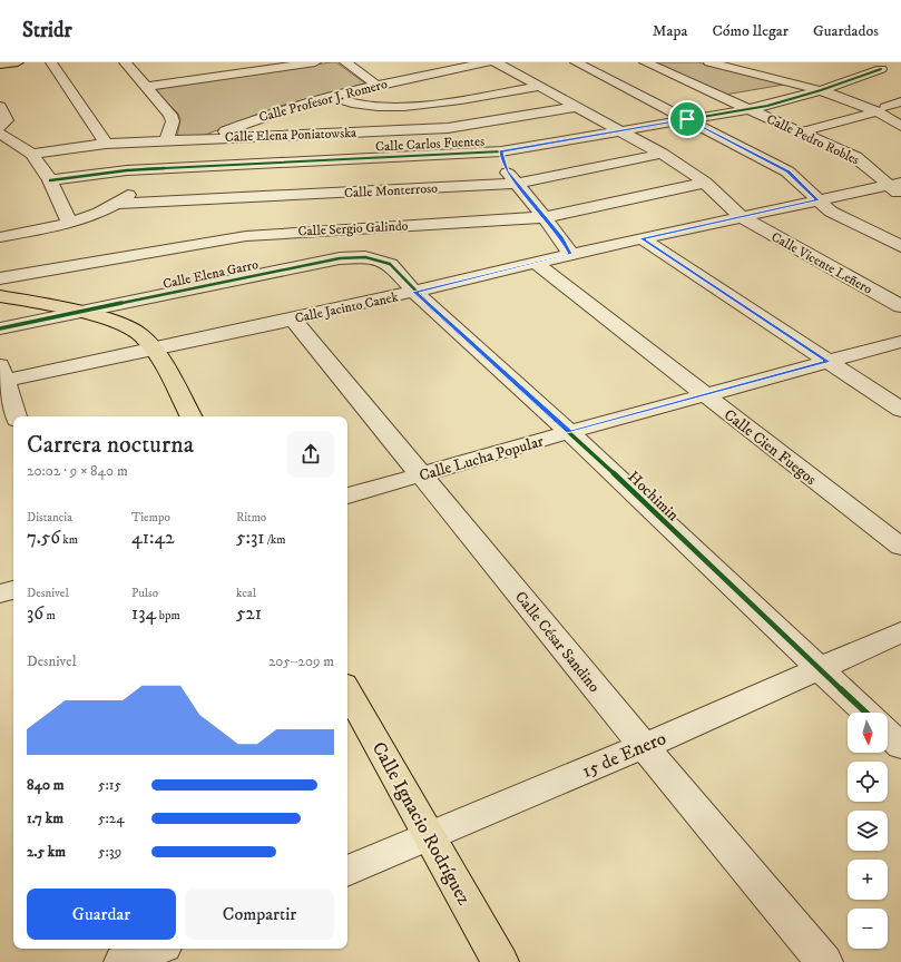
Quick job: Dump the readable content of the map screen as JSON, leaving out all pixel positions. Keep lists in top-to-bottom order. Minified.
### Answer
{"streets":{"main road":["Calle Ignacio Rodríguez"],"street":["Calle Profesor J. Romero","Calle Elena Poniatowska","Calle Pedro Robles","Calle Carlos Fuentes","Calle Monterroso","Calle Sergio Galindo","Calle Vicente Leñero","Calle Elena Garro","Calle Jacinto Canek","Calle Cien Fuegos","Calle Lucha Popular","Hochimin","Calle César Sandino","15 de Enero"]},"crossings":[["Calle Profesor J. Romero","Calle Elena Poniatowska"],["Calle Profesor J. Romero","Calle Carlos Fuentes"],["Calle Profesor J. Romero","Calle Monterroso"],["Calle Elena Poniatowska","Calle Vicente Leñero"],["Calle Pedro Robles","Calle Carlos Fuentes"],["Calle Pedro Robles","Calle Jacinto Canek"],["Calle Carlos Fuentes","Calle Vicente Leñero"],["Calle Monterroso","Calle Vicente Leñero"],["Calle Sergio Galindo","Calle Vicente Leñero"],["Calle Vicente Leñero","Calle Jacinto Canek"],["Calle Elena Garro","Calle Jacinto Canek"],["Calle Elena Garro","Hochimin"],["Calle Jacinto Canek","Calle Cien Fuegos"],["Calle Jacinto Canek","Hochimin"],["Calle Jacinto Canek","Calle César Sandino"],["Calle Cien Fuegos","Calle Lucha Popular"],["Calle Lucha Popular","Hochimin"],["Calle Lucha Popular","Calle César Sandino"],["Hochimin","15 de Enero"],["Calle César Sandino","15 de Enero"],["15 de Enero","Calle Ignacio Rodríguez"]],"north":"bottom","page":{"header":"Stridr","nav":["Mapa","Cómo llegar","Guardados"],"heading":["Carrera nocturna","20:02 · 9 × 840 m"],"stats":[["Distancia","7.56 km"],["Tiempo","41:42"],["Ritmo","5:31 /km"],["Desnivel","36 m"],["Pulso","134 bpm"],["kcal","521"]],"chart":["Desnivel","205–209 m"],"map_buttons":["+","−"],"list":[{"name":"840 m","note":"5:15"},{"name":"1.7 km","note":"5:24"},{"name":"2.5 km","note":"5:39"}],"buttons":["Guardar","Compartir"]}}
